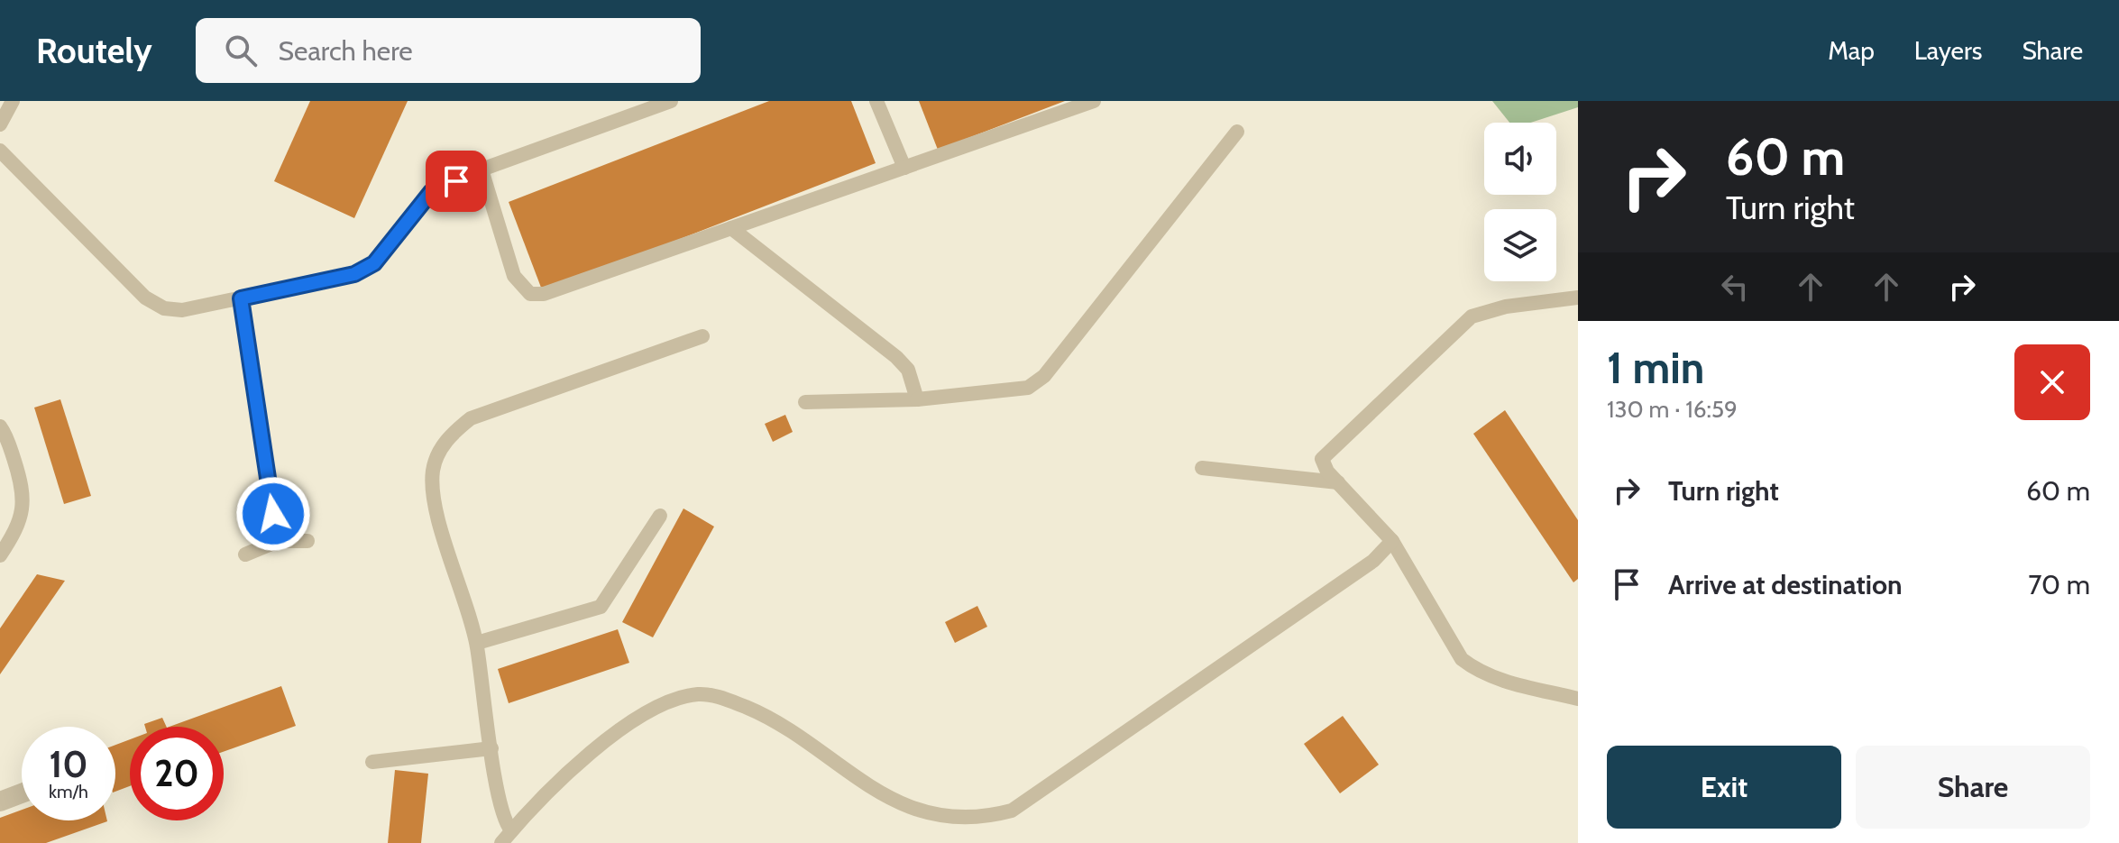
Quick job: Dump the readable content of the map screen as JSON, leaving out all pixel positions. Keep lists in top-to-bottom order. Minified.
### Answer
{"page":{"header":"Routely","search":"Search here","nav":["Map","Layers","Share"],"turn":["60 m","Turn right"],"heading":["1 min","130 m · 16:59"],"list":[{"name":"Turn right","value":"60 m"},{"name":"Arrive at destination","value":"70 m"}],"speed":"10 km/h","limit":"20","buttons":["Exit","Share"]}}
